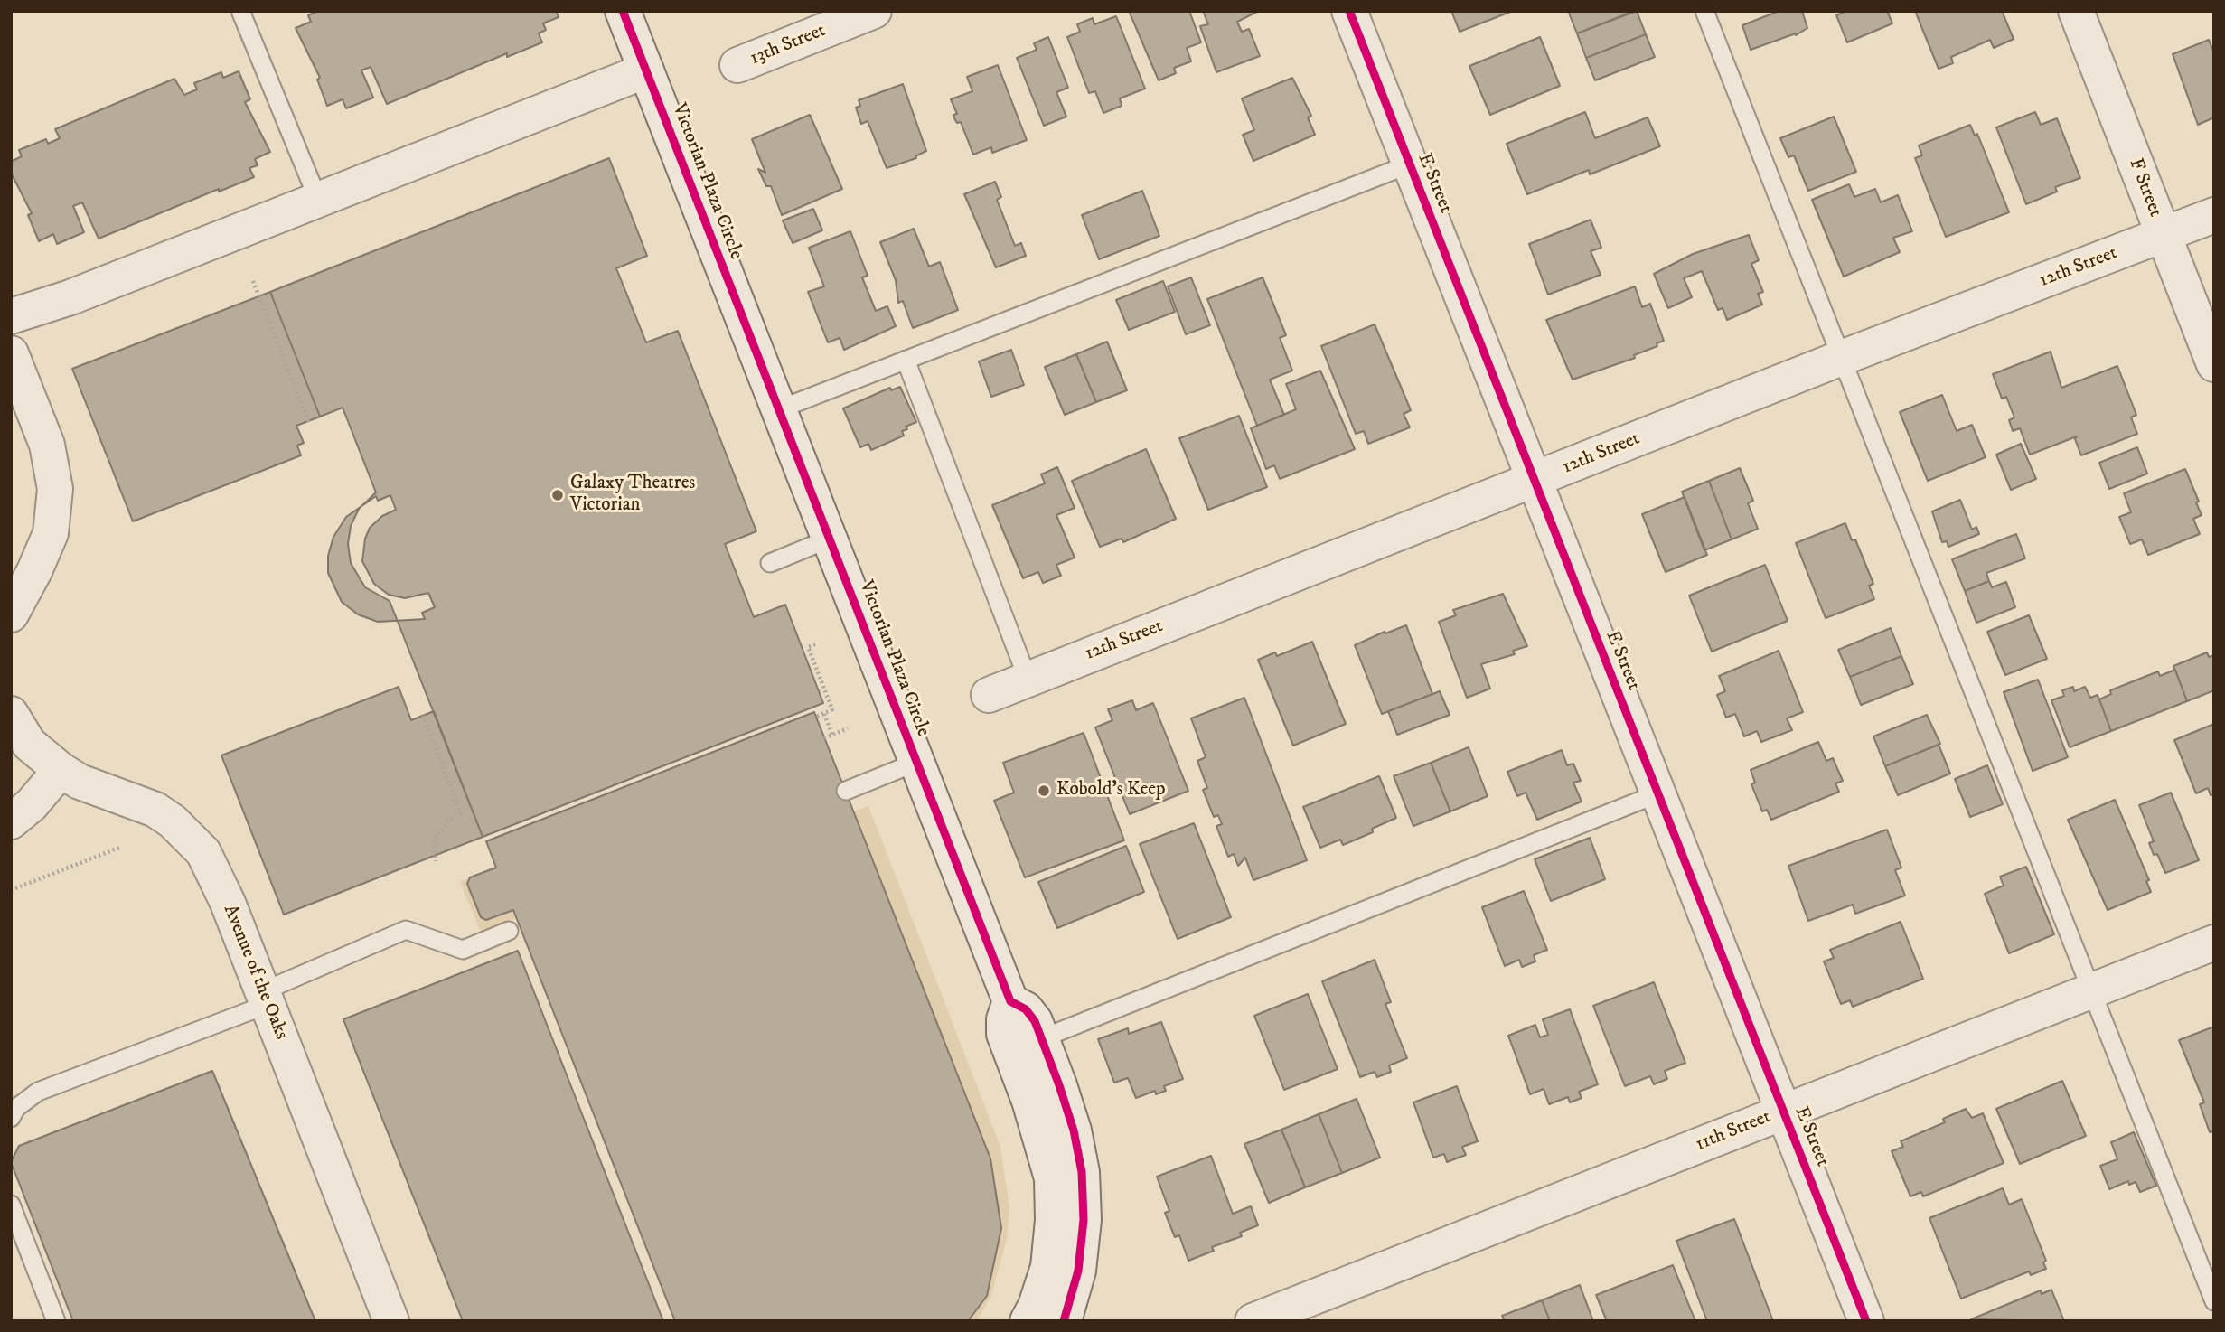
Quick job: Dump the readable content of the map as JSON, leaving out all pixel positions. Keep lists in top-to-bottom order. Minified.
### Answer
{"streets":{"street":["13th Street","Victorian Plaza Circle","E Street","F Street","12th Street","Avenue of the Oaks","11th Street"]},"crossings":[["E Street","12th Street"],["E Street","11th Street"],["F Street","12th Street"]],"places":["Galaxy Theatres Victorian","Kobold's Keep"]}
